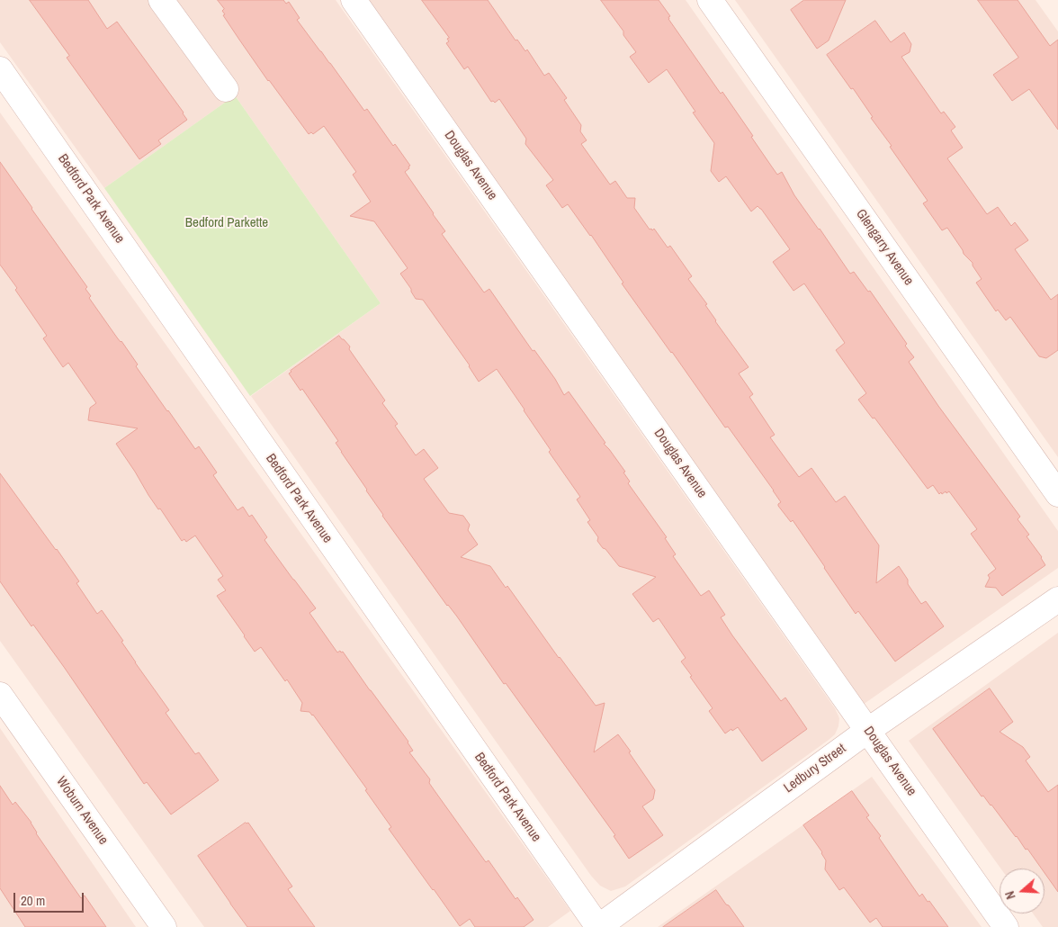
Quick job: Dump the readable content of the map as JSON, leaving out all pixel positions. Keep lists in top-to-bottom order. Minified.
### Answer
{"streets":{"street":["Douglas Avenue","Bedford Park Avenue","Glengarry Avenue","Ledbury Street","Woburn Avenue"]},"crossings":[["Douglas Avenue","Ledbury Street"],["Bedford Park Avenue","Ledbury Street"]],"parks":["Bedford Parkette"],"scale_bar":"20 m","north":"left"}
